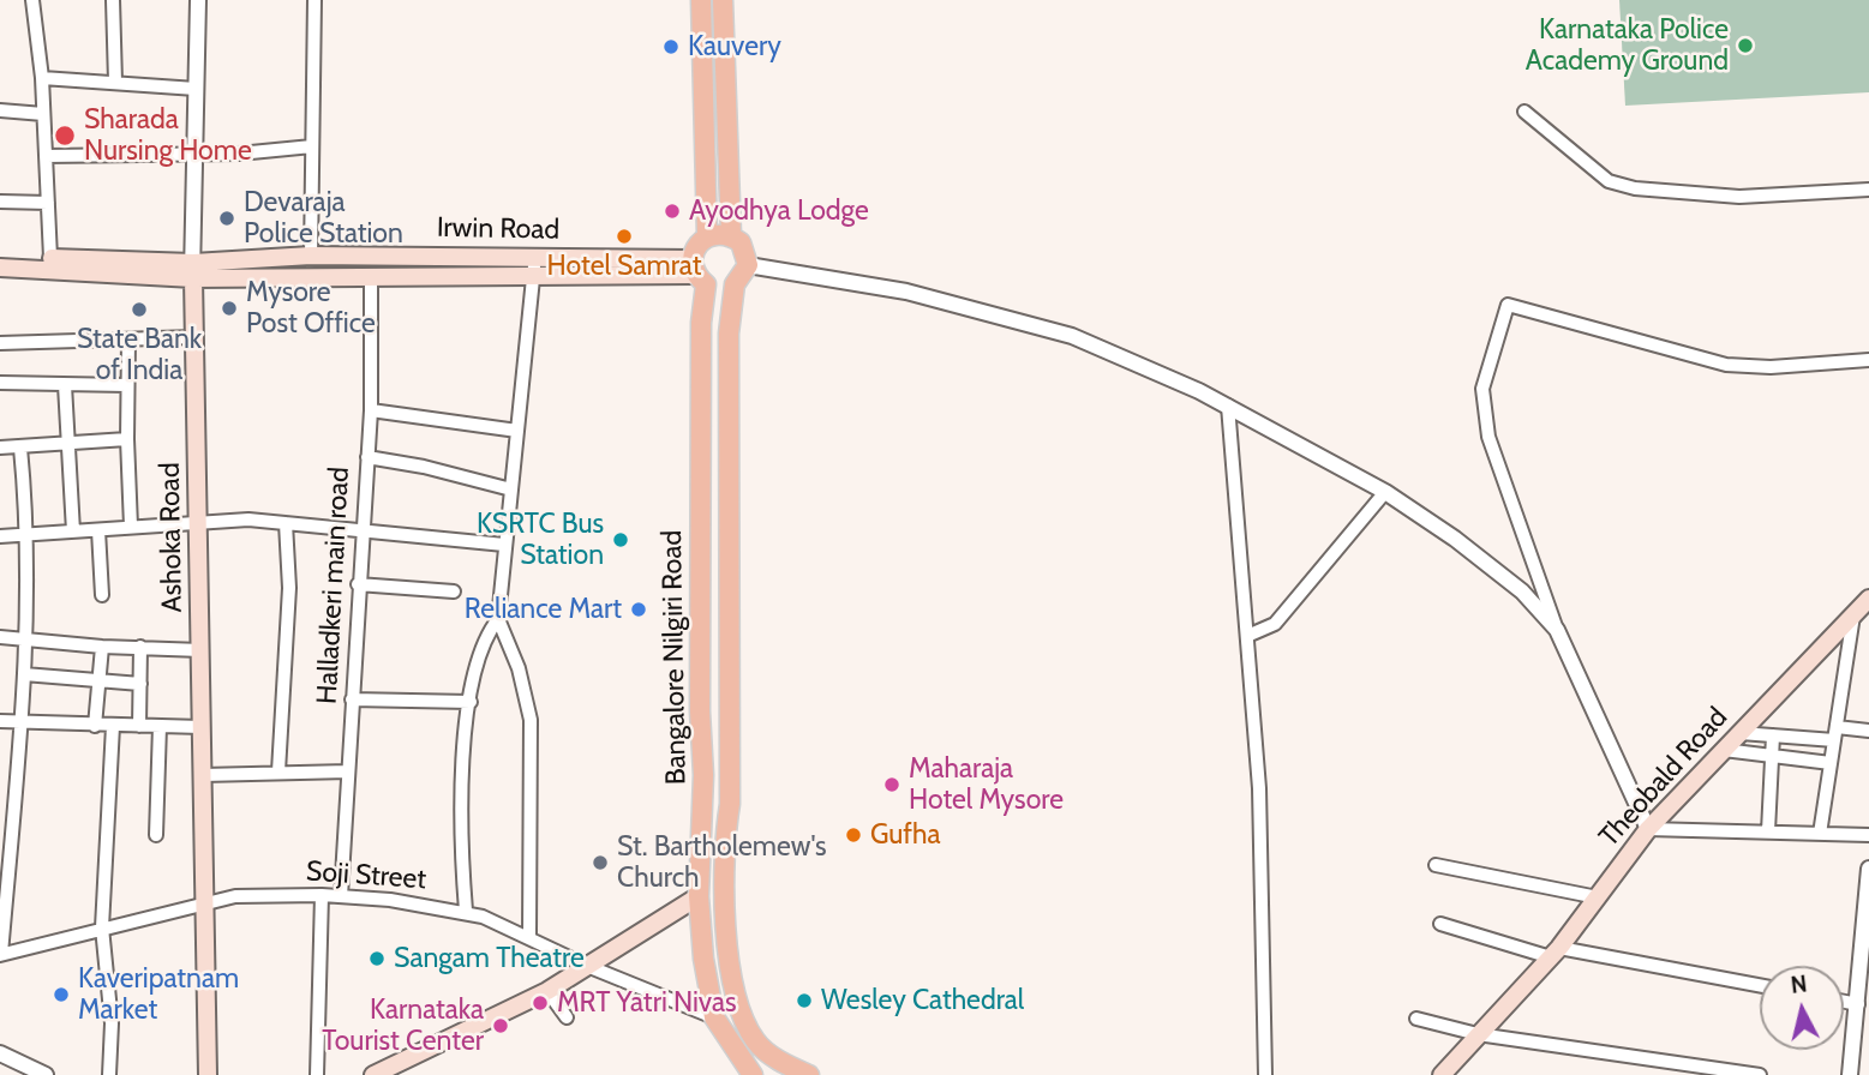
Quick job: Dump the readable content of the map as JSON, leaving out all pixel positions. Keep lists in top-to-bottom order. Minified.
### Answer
{"streets":{"main road":["Irwin Road","Ashoka Road","Bangalore Nilgiri Road","Theobald Road"],"street":["Halladkeri main road","Soji Street"]},"crossings":[["Irwin Road","Ashoka Road"],["Irwin Road","Halladkeri main road"],["Irwin Road","Bangalore Nilgiri Road"],["Ashoka Road","Soji Street"],["Halladkeri main road","Soji Street"],["Bangalore Nilgiri Road","Soji Street"]],"places":["Karnataka Police Academy Ground","Kauvery","Sharada Nursing Home","Ayodhya Lodge","Devaraja Police Station","Hotel Samrat","Mysore Post Office","State Bank of India","KSRTC Bus Station","Reliance Mart","Maharaja Hotel Mysore","Gufha","St. Bartholemew's Church","Sangam Theatre","Kaveripatnam Market","Wesley Cathedral","MRT Yatri Nivas","Karnataka Tourist Center"],"north":"top"}
